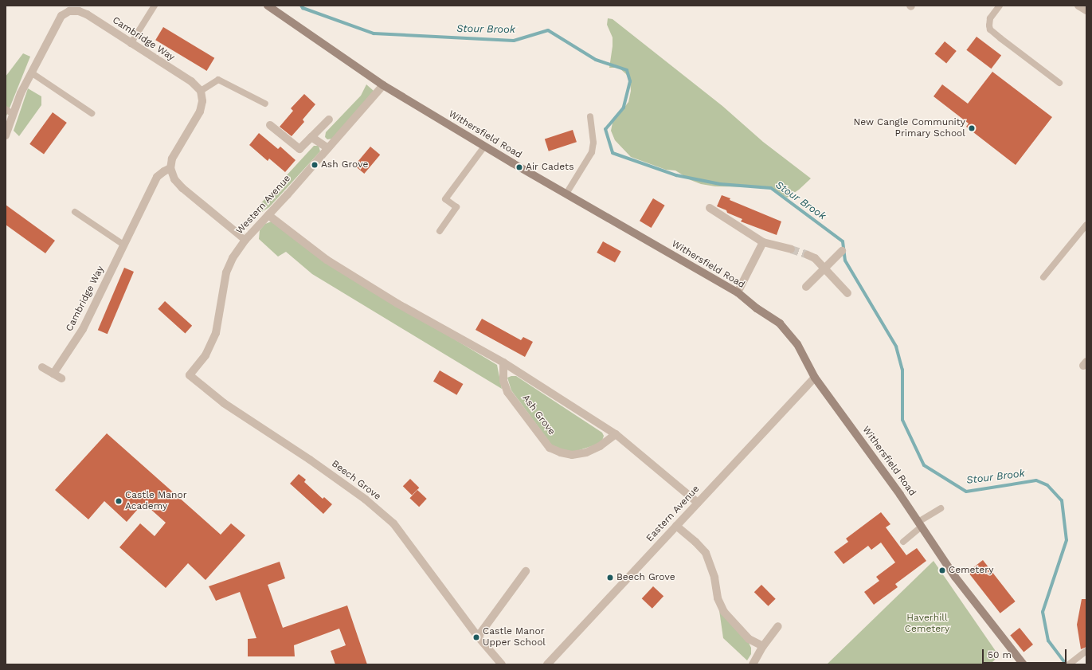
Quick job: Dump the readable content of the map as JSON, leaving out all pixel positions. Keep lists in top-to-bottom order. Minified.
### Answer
{"streets":{"street":["Cambridge Way","Withersfield Road","Western Avenue","Ash Grove","Beech Grove","Eastern Avenue"]},"crossings":[["Withersfield Road","Western Avenue"],["Withersfield Road","Eastern Avenue"],["Western Avenue","Ash Grove"],["Western Avenue","Beech Grove"],["Ash Grove","Eastern Avenue"]],"water":["Stour Brook"],"parks":["Haverhill Cemetery"],"places":["New Cangle Community Primary School","Ash Grove","Air Cadets","Castle Manor Academy","Cemetery","Beech Grove","Castle Manor Upper School"],"scale_bar":"50 m"}
